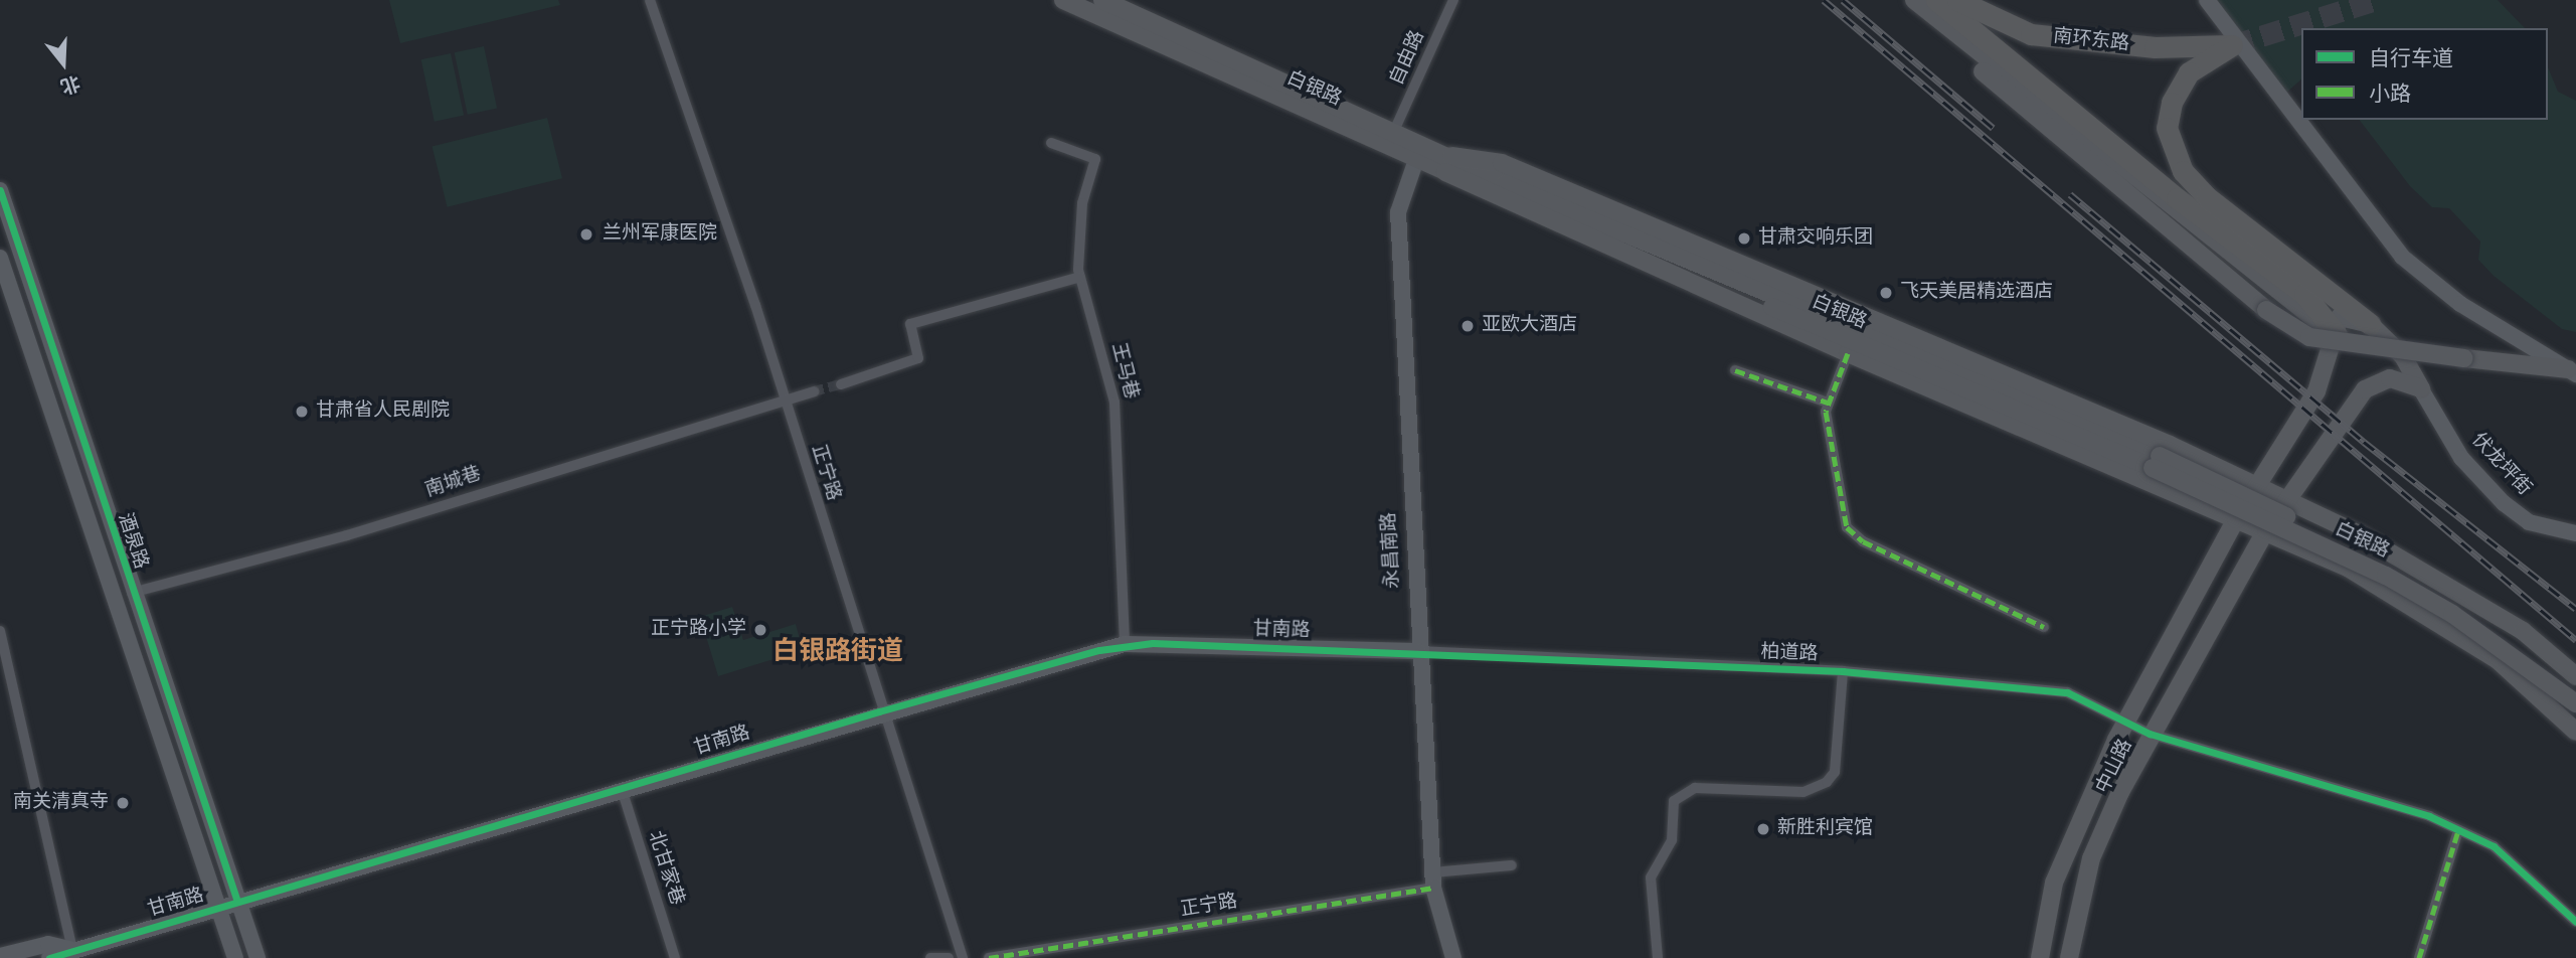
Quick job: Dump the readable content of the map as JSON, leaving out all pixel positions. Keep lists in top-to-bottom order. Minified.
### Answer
{"streets":{"highway":["南环东路"],"main road":["白银路","伏龙坪街","酒泉路","永昌南路","甘南路","中山路"],"street":["自由路","王马巷","正宁路","南城巷","柏道路","北甘家巷"]},"crossings":[["自由路","白银路"],["白银路","永昌南路"],["王马巷","甘南路"],["伏龙坪街","中山路"],["正宁路","南城巷"],["正宁路","永昌南路"],["正宁路","甘南路"],["南城巷","酒泉路"],["酒泉路","甘南路"],["永昌南路","甘南路"],["永昌南路","柏道路"],["甘南路","柏道路"],["甘南路","北甘家巷"],["柏道路","中山路"]],"districts":["白银路街道"],"places":["兰州军康医院","甘肃交响乐团","飞天美居精选酒店","亚欧大酒店","甘肃省人民剧院","正宁路小学","南关清真寺","新胜利宾馆"],"legend":["自行车道","小路"],"north":"bottom"}
